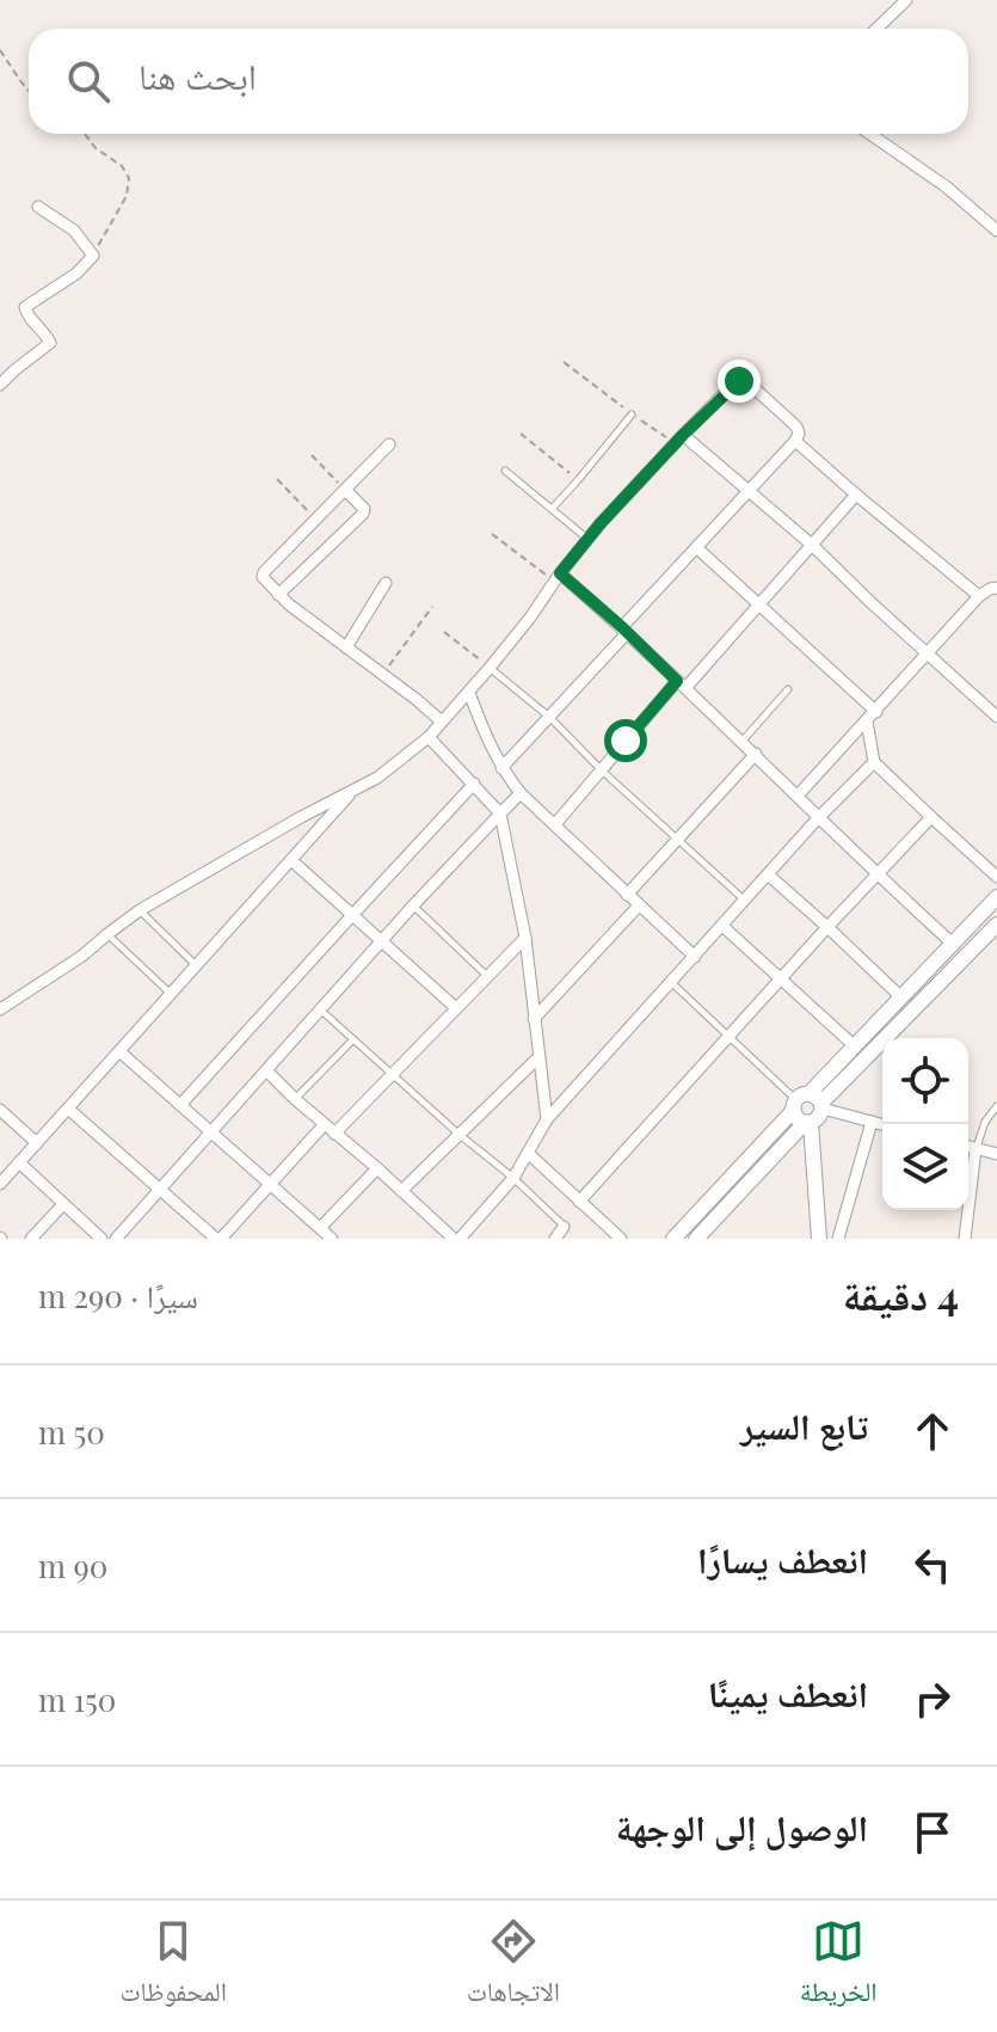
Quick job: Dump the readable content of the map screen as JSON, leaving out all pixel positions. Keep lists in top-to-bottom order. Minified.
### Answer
{"page":{"search":"ابحث هنا","heading":["4 دقيقة","سيرًا · 290 m"],"list":[["تابع السير","50 m"],["انعطف يسارًا","90 m"],["انعطف يمينًا","150 m"],"الوصول إلى الوجهة"],"nav":["الخريطة","الاتجاهات","المحفوظات"]}}
